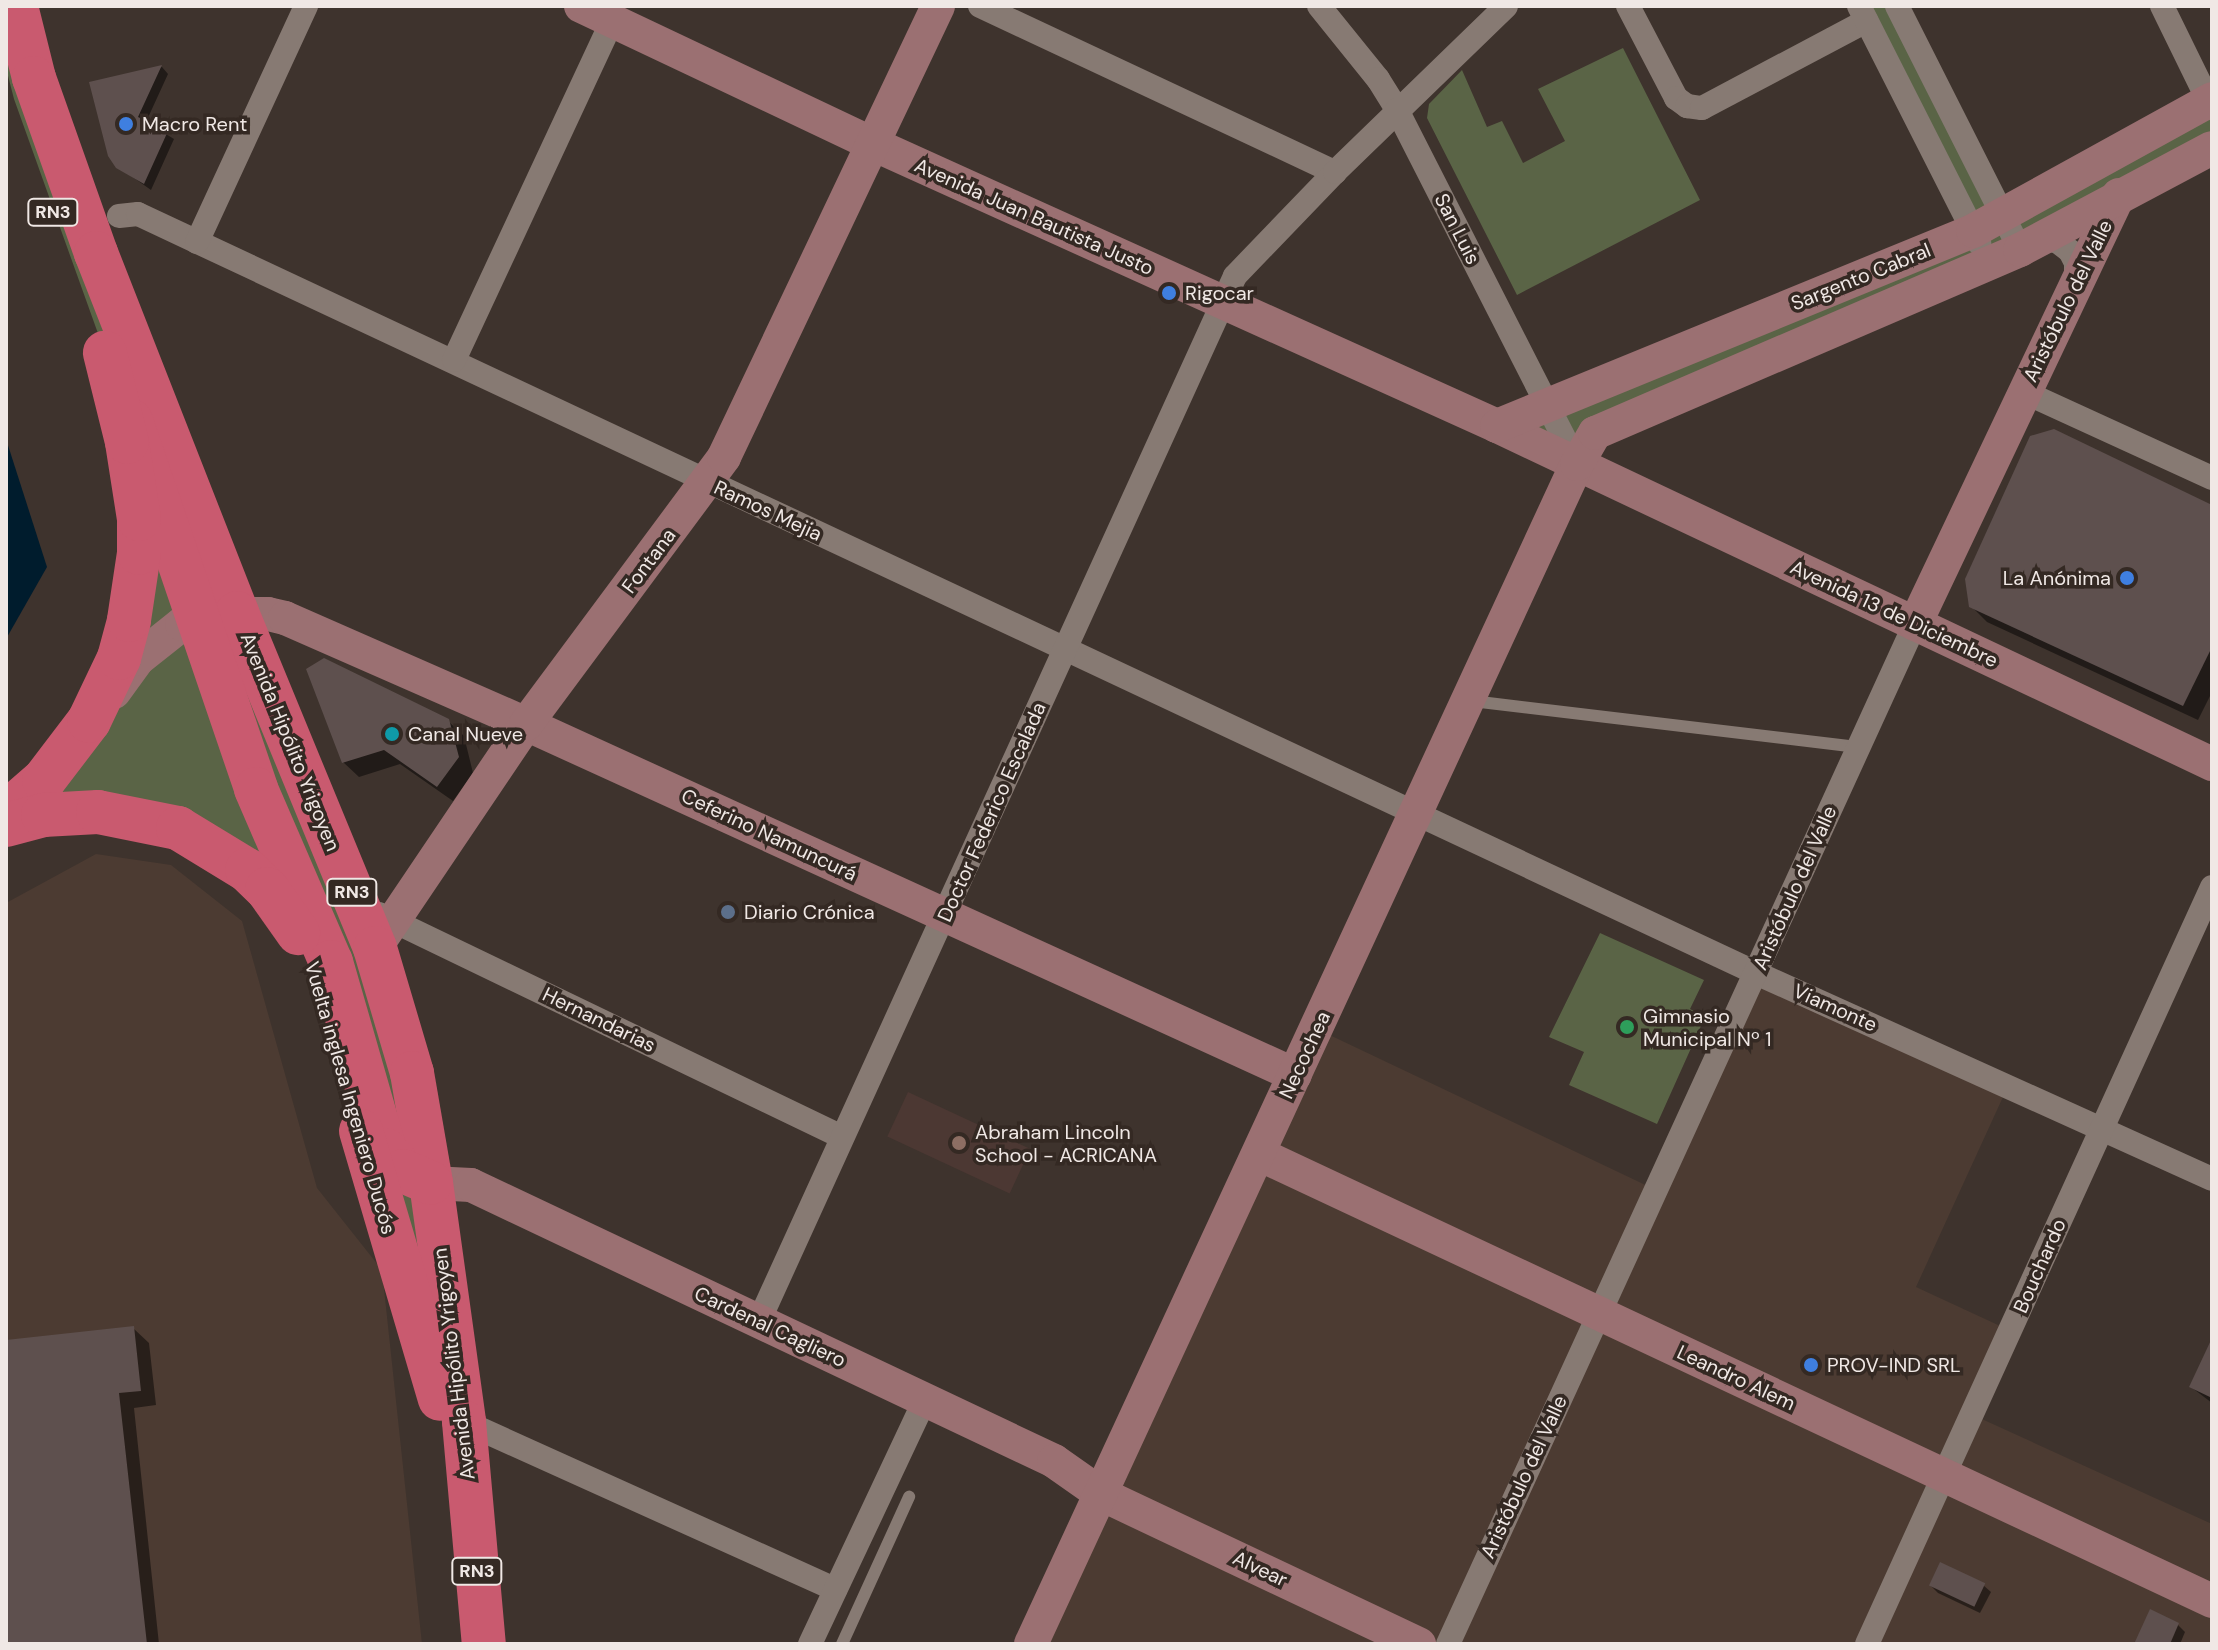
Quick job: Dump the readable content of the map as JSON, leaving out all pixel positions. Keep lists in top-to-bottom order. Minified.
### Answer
{"streets":{"highway":["RN3","Avenida Hipólito Yrigoyen","Vuelta inglesa Ingeniero Ducós"],"main road":["Avenida Juan Bautista Justo","Sargento Cabral","Aristóbulo del Valle","Fontana","Avenida 13 de Diciembre","Ceferino Namuncurá","Necochea","Cardenal Cagliero","Leandro Alem","Alvear"],"street":["San Luis","Ramos Mejia","Doctor Federico Escalada","Viamonte","Hernandarias","Bouchardo"]},"crossings":[["Avenida Juan Bautista Justo","San Luis"],["Avenida Juan Bautista Justo","Sargento Cabral"],["Avenida Juan Bautista Justo","Fontana"],["Avenida Juan Bautista Justo","Avenida 13 de Diciembre"],["Avenida Juan Bautista Justo","Doctor Federico Escalada"],["Avenida Juan Bautista Justo","Necochea"],["San Luis","Sargento Cabral"],["San Luis","Avenida 13 de Diciembre"],["San Luis","Doctor Federico Escalada"],["San Luis","Necochea"],["Sargento Cabral","Aristóbulo del Valle"],["Aristóbulo del Valle","Avenida 13 de Diciembre"],["Aristóbulo del Valle","Viamonte"],["Aristóbulo del Valle","Necochea"],["Aristóbulo del Valle","Leandro Alem"],["Ramos Mejia","Fontana"],["Ramos Mejia","Doctor Federico Escalada"],["Ramos Mejia","Viamonte"],["Ramos Mejia","Necochea"],["Fontana","Avenida Hipólito Yrigoyen"],["Fontana","Ceferino Namuncurá"],["Fontana","Hernandarias"],["Avenida 13 de Diciembre","Necochea"],["Avenida Hipólito Yrigoyen","Ceferino Namuncurá"],["Avenida Hipólito Yrigoyen","Hernandarias"],["Avenida Hipólito Yrigoyen","Vuelta inglesa Ingeniero Ducós"],["Avenida Hipólito Yrigoyen","Cardenal Cagliero"],["Doctor Federico Escalada","Ceferino Namuncurá"],["Doctor Federico Escalada","Hernandarias"],["Doctor Federico Escalada","Cardenal Cagliero"],["Ceferino Namuncurá","Necochea"],["Viamonte","Necochea"],["Viamonte","Bouchardo"],["Necochea","Cardenal Cagliero"],["Necochea","Leandro Alem"],["Necochea","Alvear"],["Bouchardo","Leandro Alem"],["Cardenal Cagliero","Alvear"]],"places":["Macro Rent","Rigocar","La Anónima","Canal Nueve","Diario Crónica","Gimnasio Municipal Nº 1","Abraham Lincoln School - ACRICANA","PROV-IND SRL"]}
